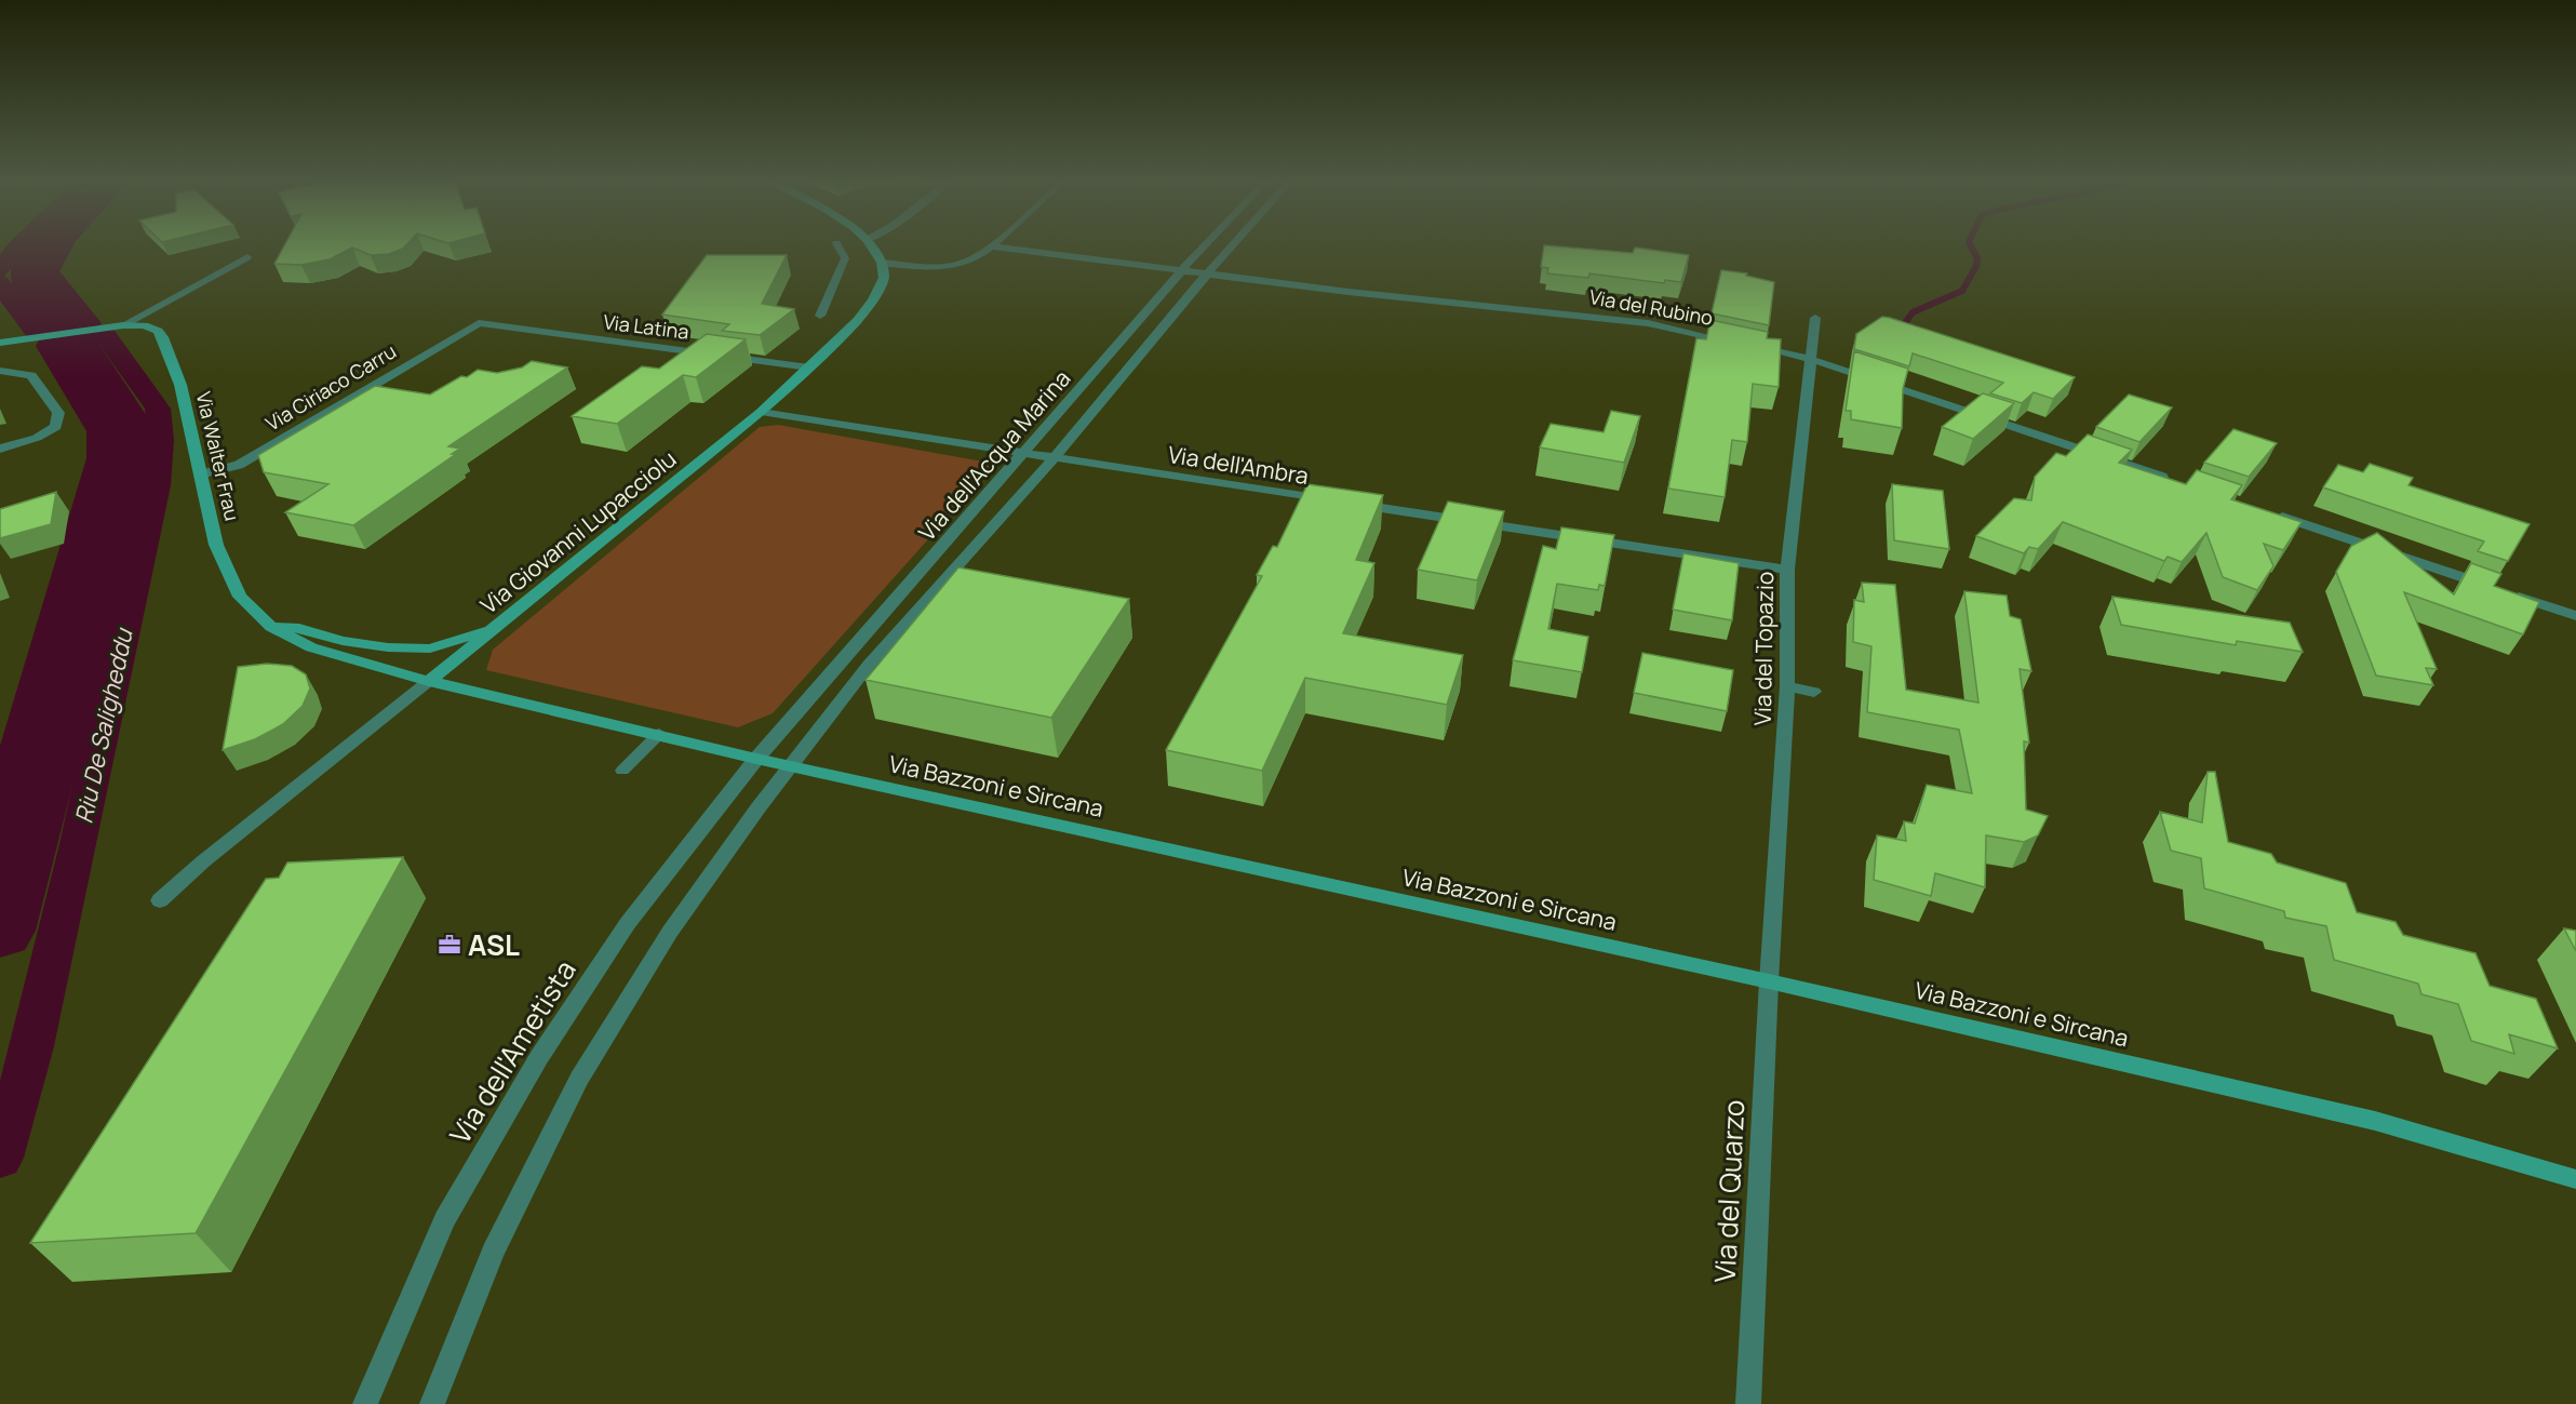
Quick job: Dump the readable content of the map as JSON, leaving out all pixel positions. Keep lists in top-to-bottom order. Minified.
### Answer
{"streets":{"street":["Via del Rubino","Via Latina","Via Ciriaco Carru","Via dell'Acqua Marina","Via Walter Frau","Via dell'Ambra","Via Giovanni Lupacciolu","Via del Topazio","Via Bazzoni e Sircana","Via dell'Ametista","Via del Quarzo"]},"crossings":[["Via del Rubino","Via dell'Acqua Marina"],["Via del Rubino","Via del Topazio"],["Via Latina","Via Ciriaco Carru"],["Via Latina","Via Giovanni Lupacciolu"],["Via Ciriaco Carru","Via Walter Frau"],["Via dell'Acqua Marina","Via dell'Ambra"],["Via dell'Acqua Marina","Via Bazzoni e Sircana"],["Via dell'Acqua Marina","Via dell'Ametista"],["Via Walter Frau","Via Giovanni Lupacciolu"],["Via Walter Frau","Via Bazzoni e Sircana"],["Via dell'Ambra","Via Giovanni Lupacciolu"],["Via dell'Ambra","Via del Topazio"],["Via Giovanni Lupacciolu","Via Bazzoni e Sircana"],["Via del Topazio","Via Bazzoni e Sircana"],["Via del Topazio","Via del Quarzo"],["Via Bazzoni e Sircana","Via dell'Ametista"],["Via Bazzoni e Sircana","Via del Quarzo"]],"water":["Riu De Saligheddu"],"places":{"office":["ASL"]}}
